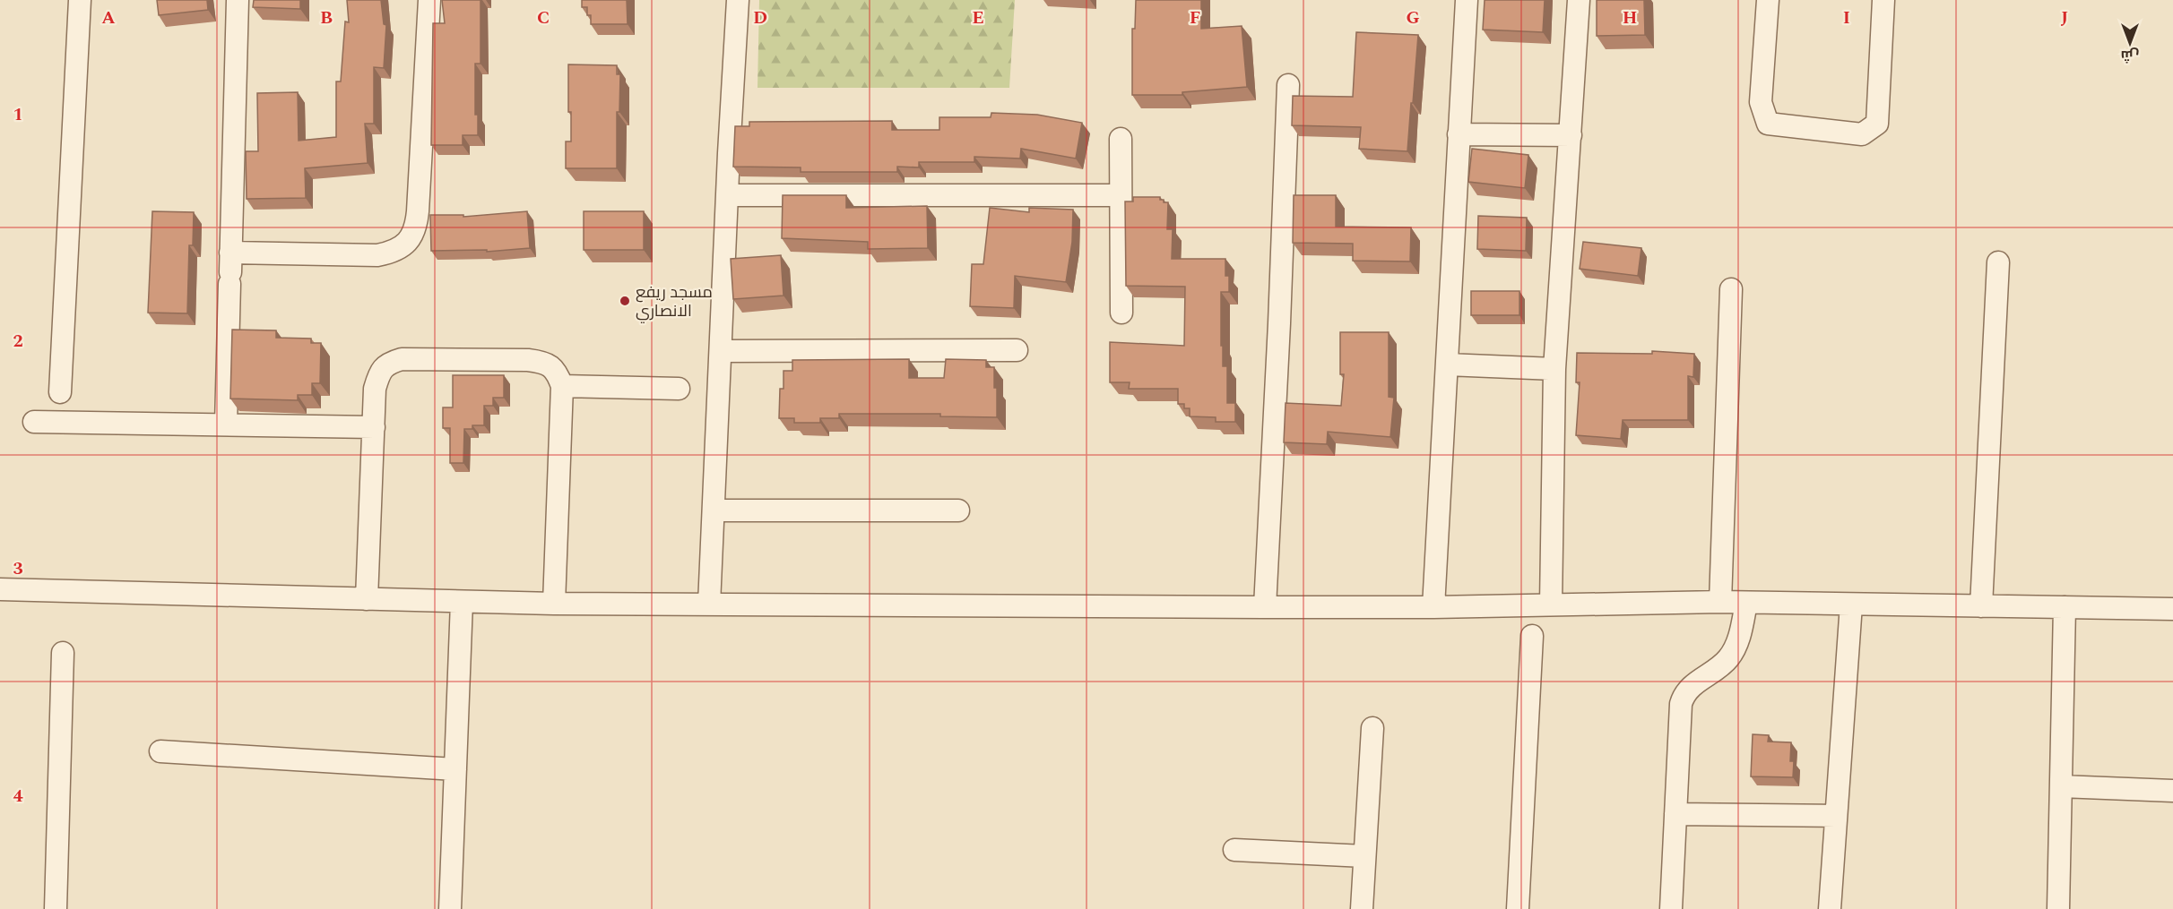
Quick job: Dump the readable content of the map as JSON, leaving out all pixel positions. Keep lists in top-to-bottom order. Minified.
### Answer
{"places":["مسجد ريفع الانصاري"],"north":"bottom","grid":{"columns":["A","B","C","D","E","F","G","H","I","J"],"rows":["1","2","3","4"]}}
